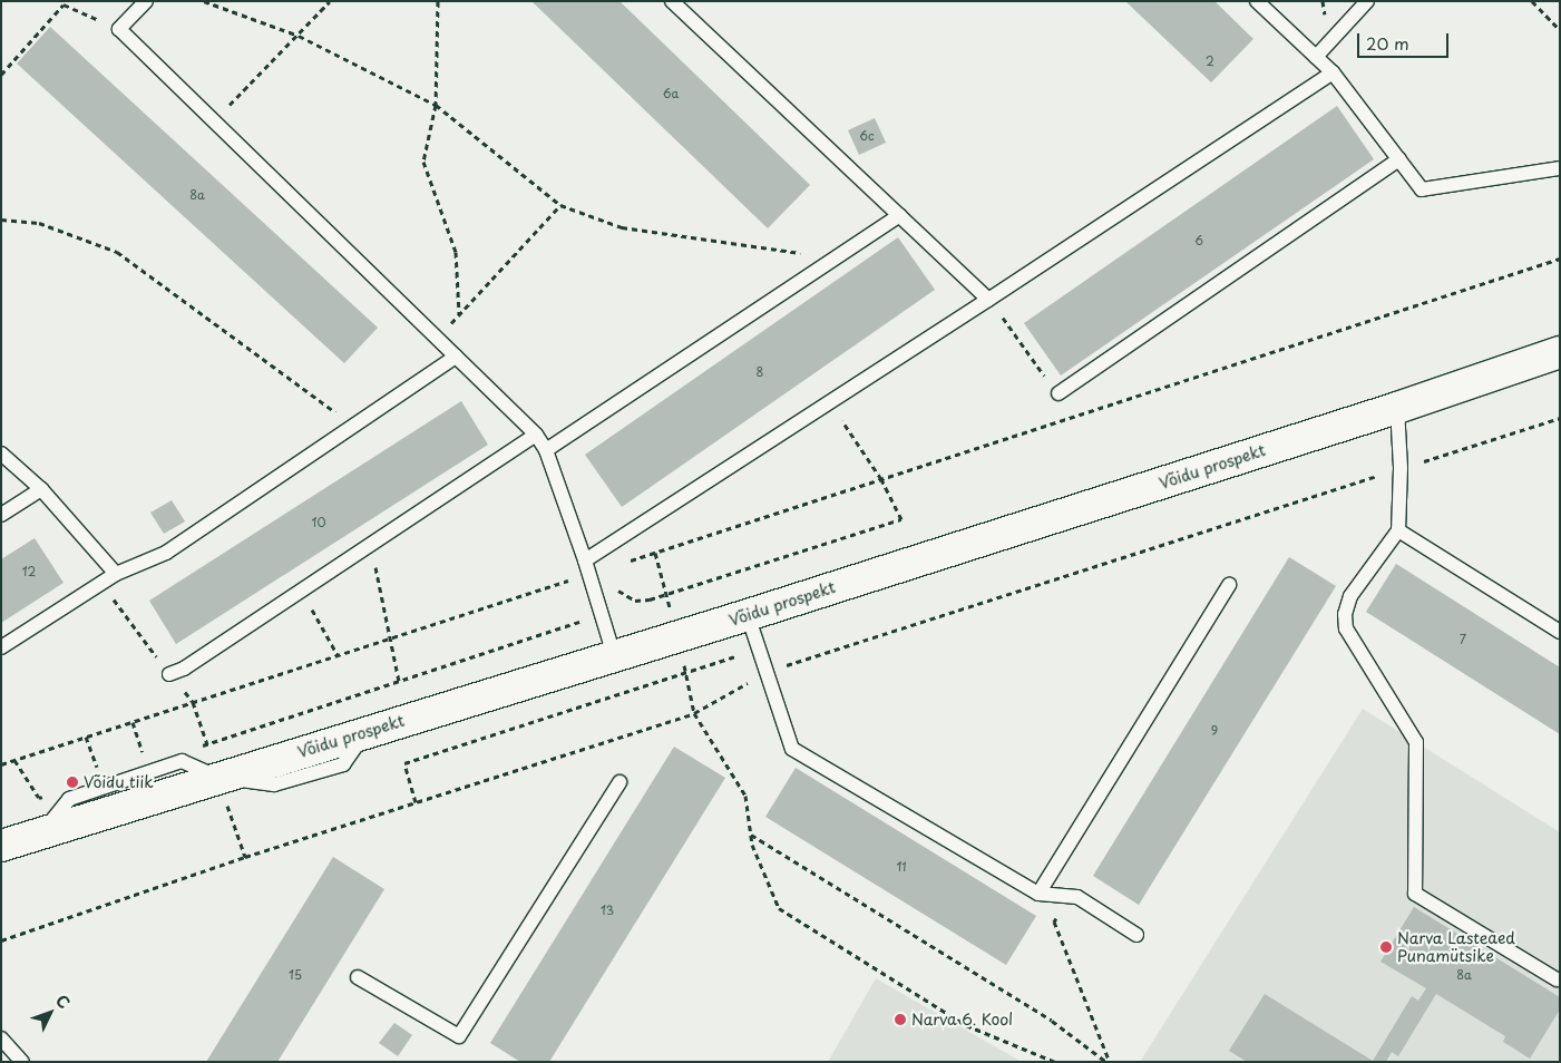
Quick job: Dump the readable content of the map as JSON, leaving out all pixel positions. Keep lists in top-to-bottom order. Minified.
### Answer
{"streets":{"street":["Võidu prospekt"]},"places":["Võidu tiik","Narva Lasteaed Punamütsike","Narva 6. Kool"],"house_numbers":["2","6a","6c","8a","6","8","10","12","7","9","11","13","15","8a"],"scale_bar":"20 m","north":"top right"}
